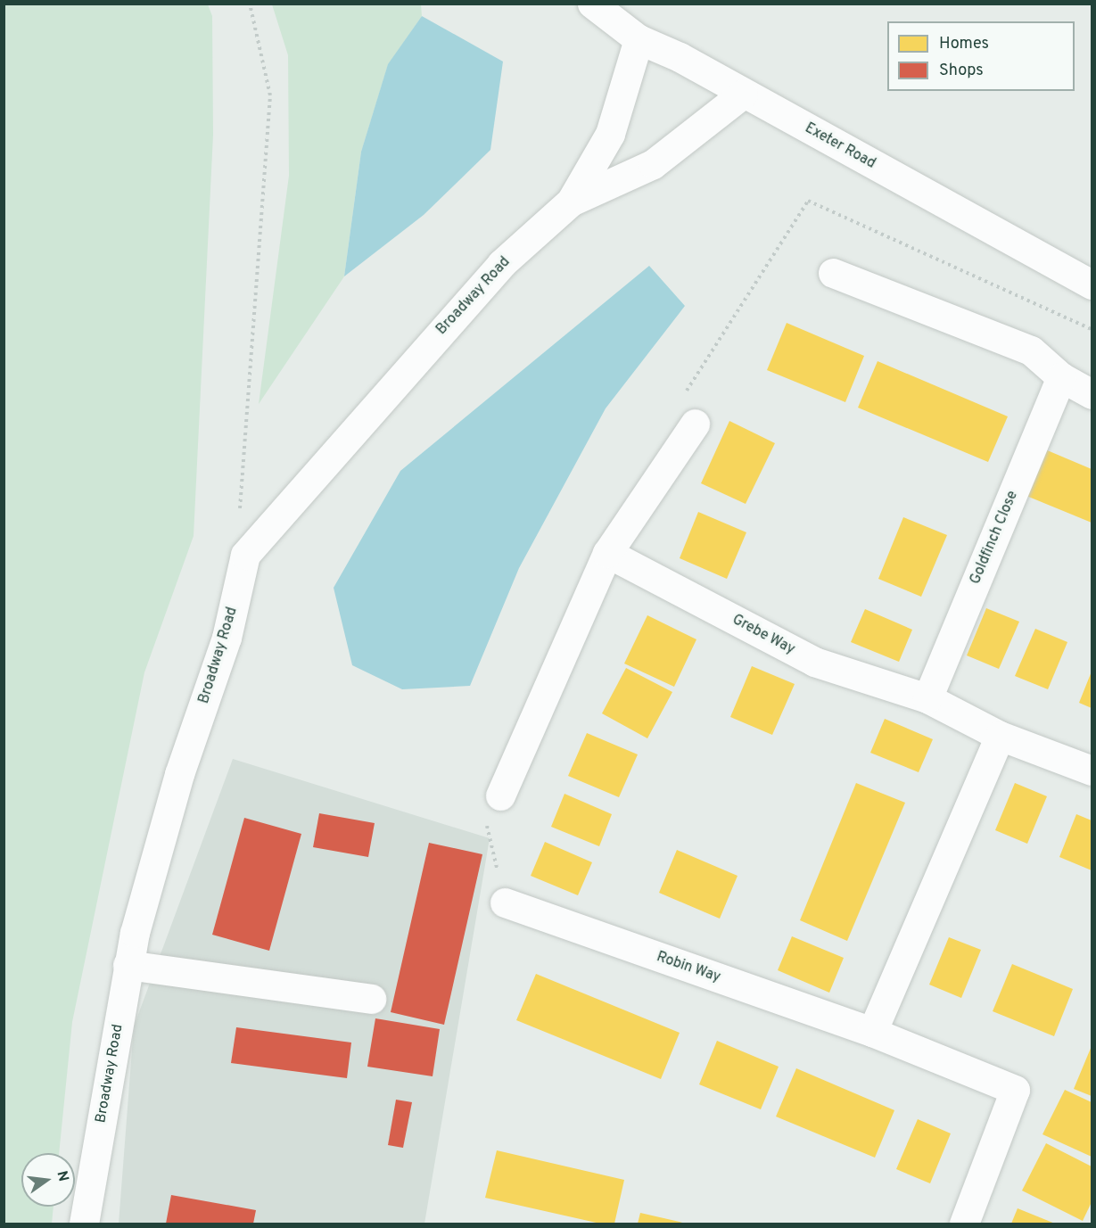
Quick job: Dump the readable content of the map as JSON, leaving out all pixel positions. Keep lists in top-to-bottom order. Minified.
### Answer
{"streets":{"street":["Exeter Road","Broadway Road","Goldfinch Close","Grebe Way","Robin Way"]},"crossings":[["Exeter Road","Broadway Road"],["Goldfinch Close","Grebe Way"]],"legend":["Homes","Shops"],"north":"right"}
